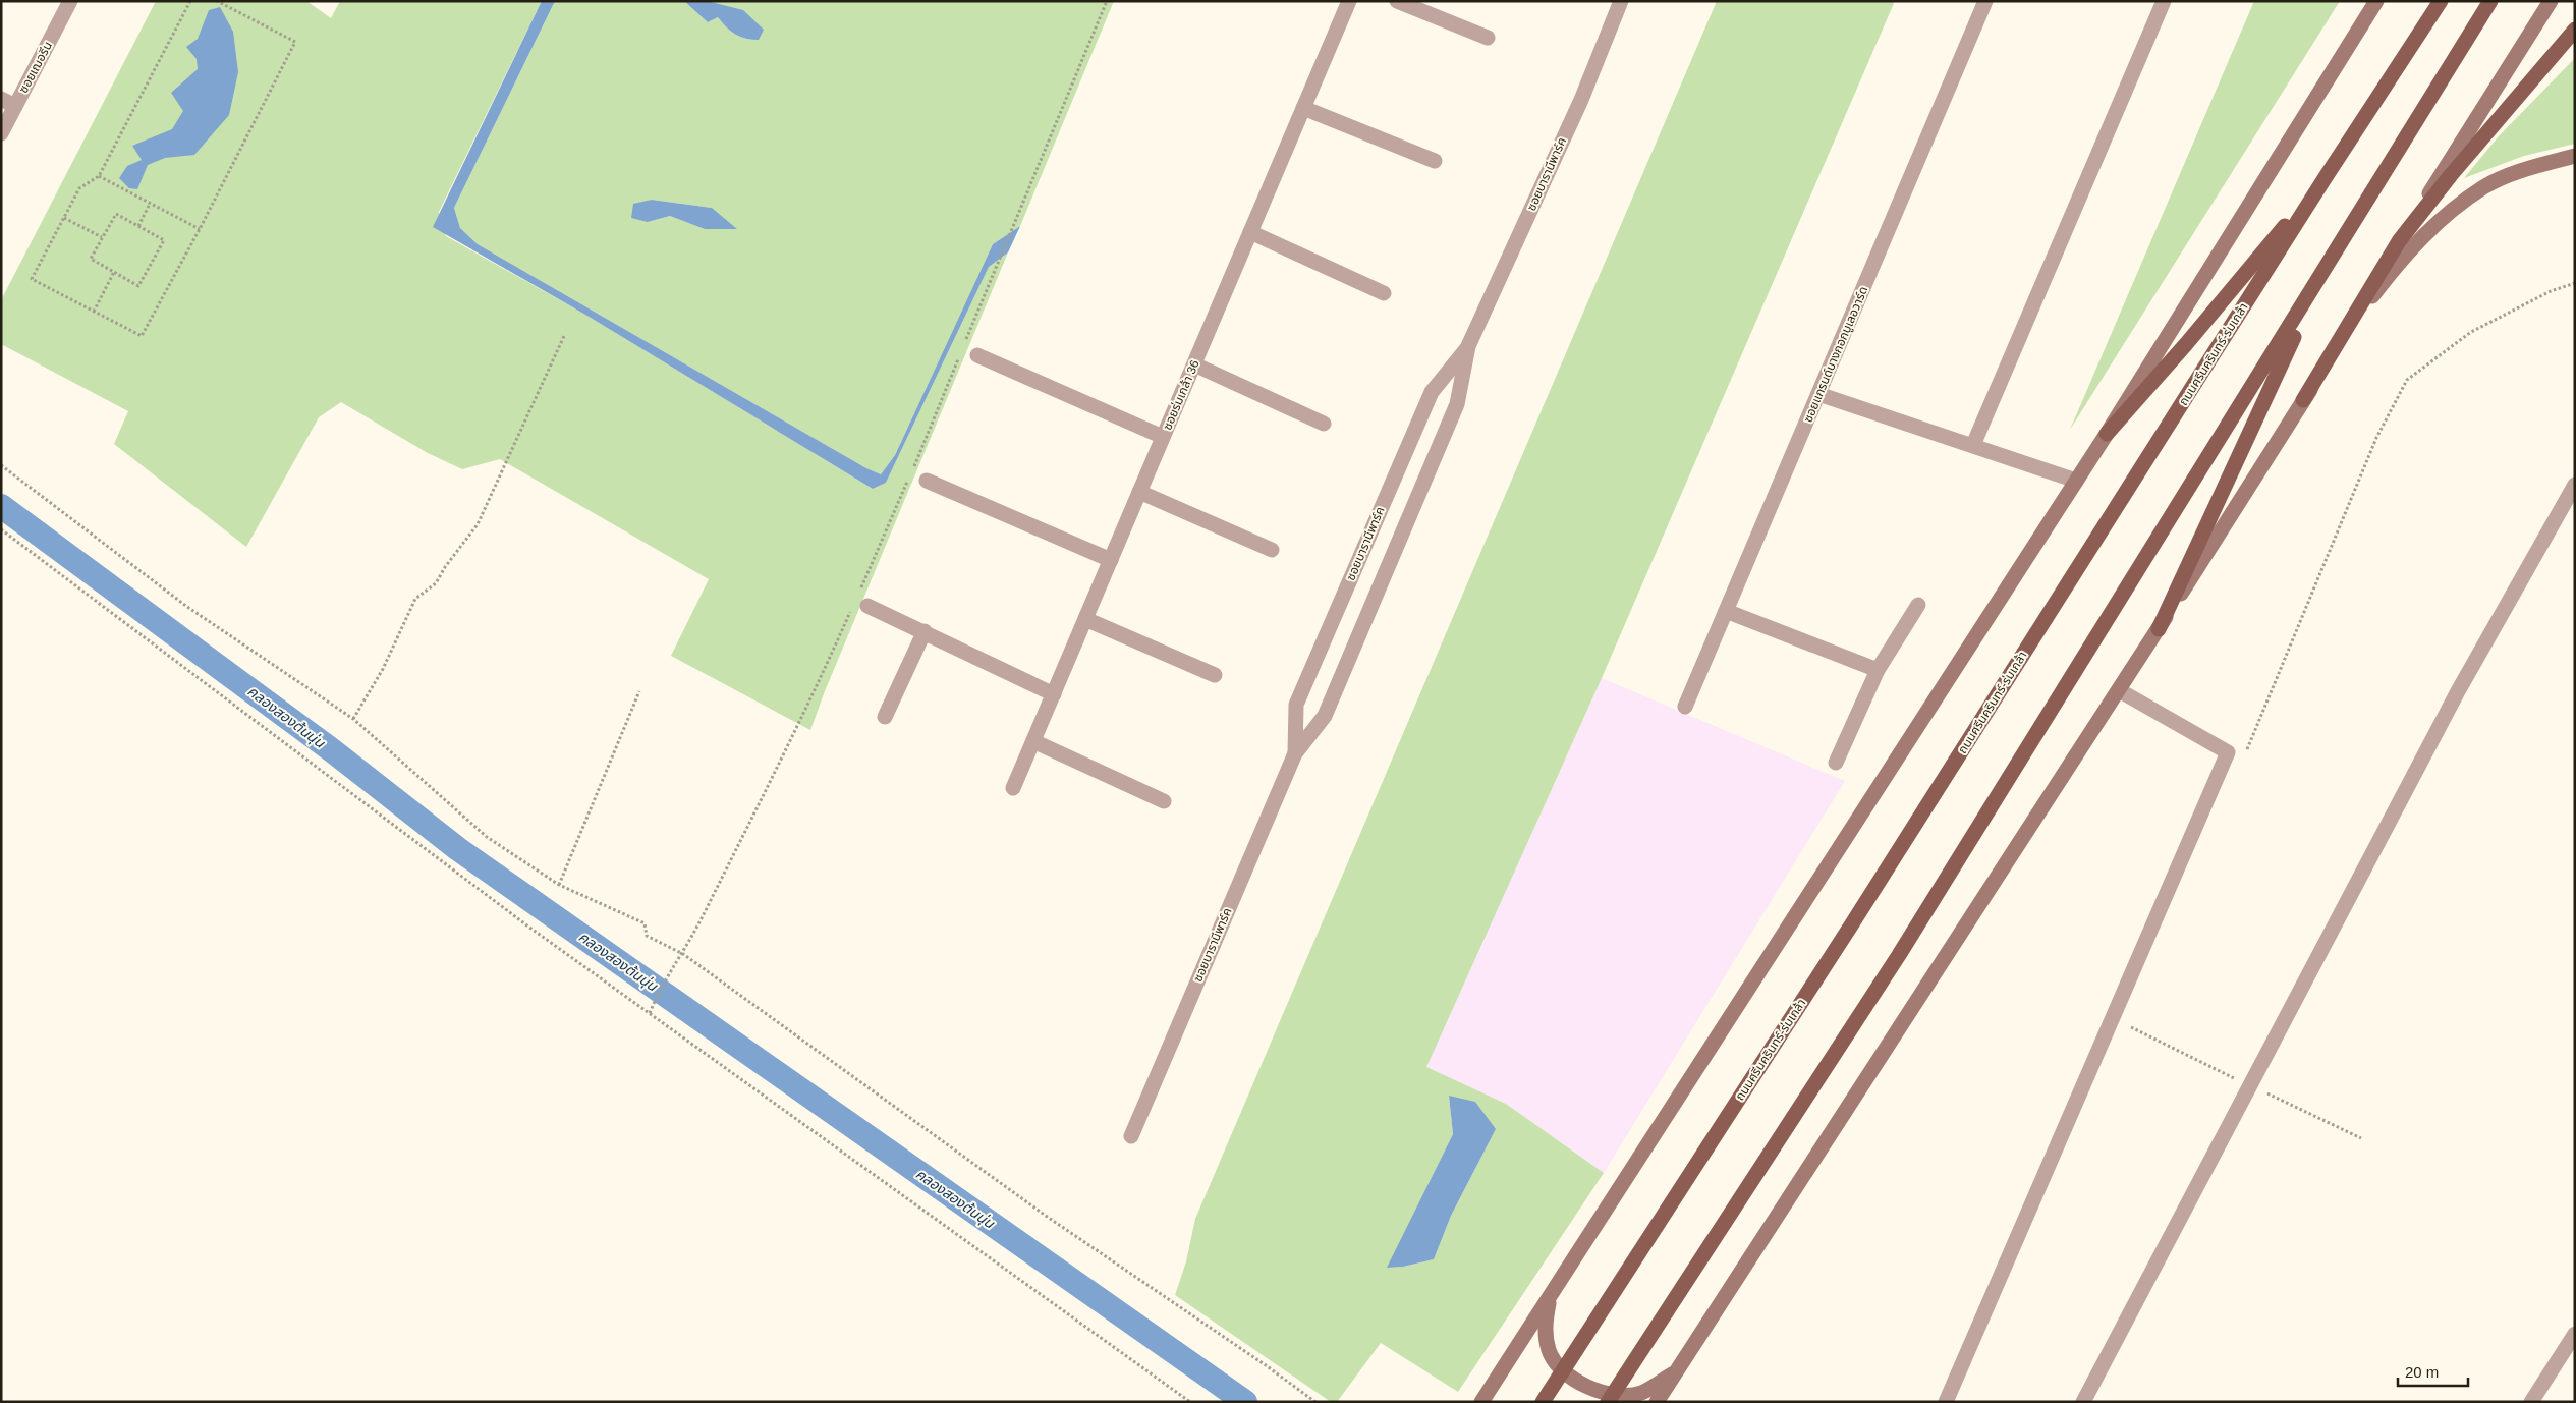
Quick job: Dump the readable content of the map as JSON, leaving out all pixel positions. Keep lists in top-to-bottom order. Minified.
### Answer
{"streets":{"main road":["ถนนศรีนครินทร์-ร่มเกล้า"],"street":["ซอยเฌอรีน","ซอยบารานีพาร์ค","ซอยแกรนด์บางกอกบูเลอวาร์ด","ซอยร่มเกล้า 36"]},"water":["คลองสองต้นนุ่น"],"scale_bar":"20 m"}
